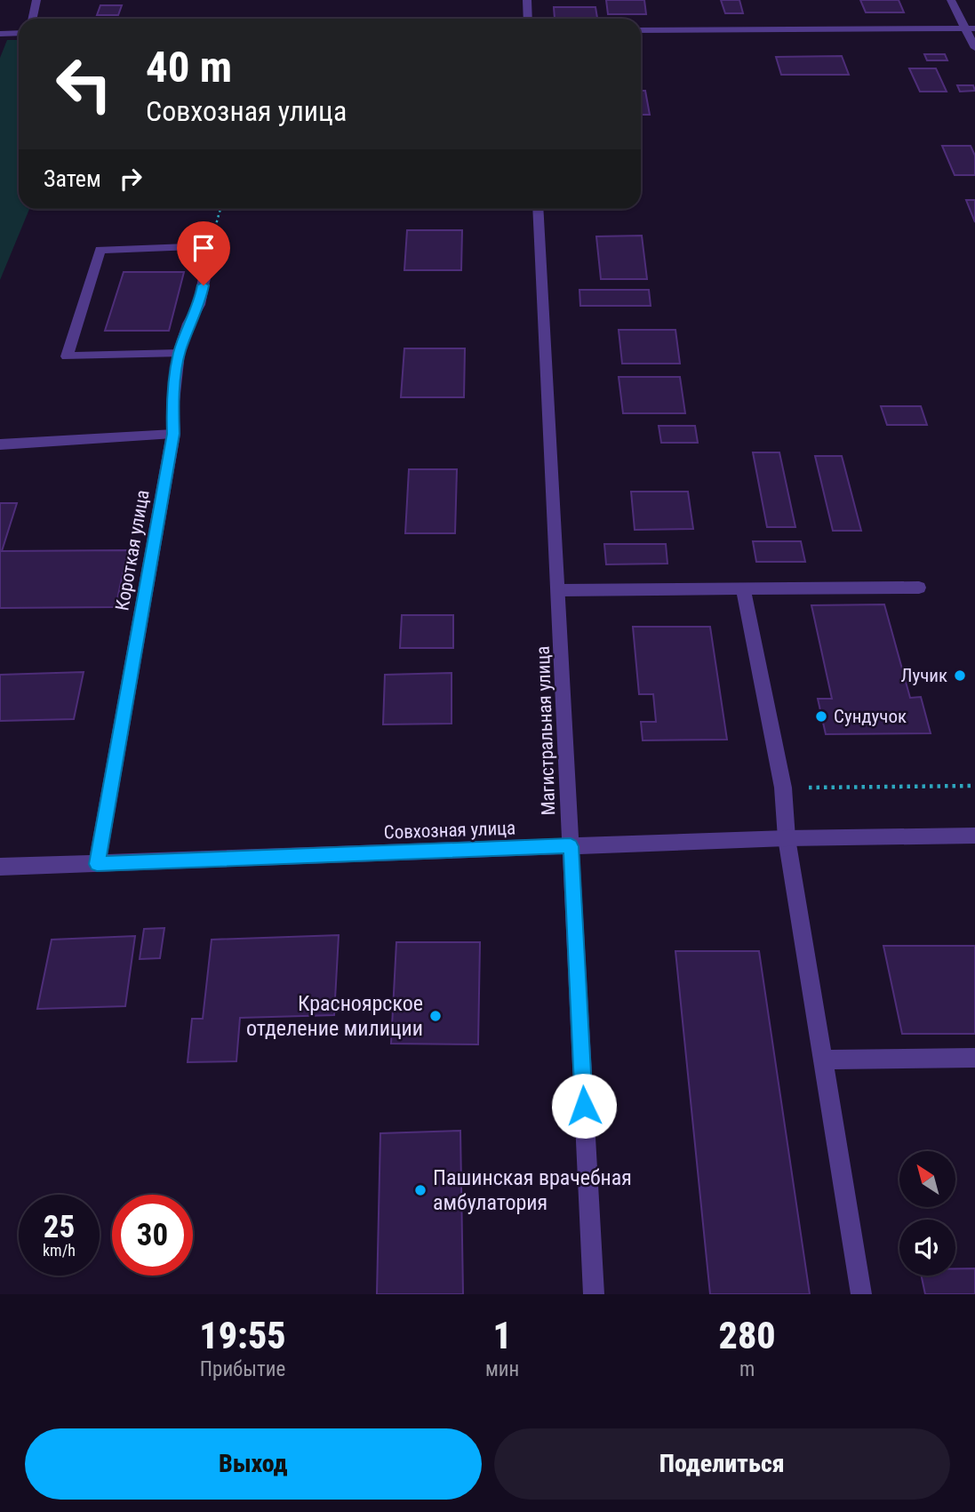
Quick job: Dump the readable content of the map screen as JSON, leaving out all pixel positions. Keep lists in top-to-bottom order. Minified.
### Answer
{"streets":{"street":["Короткая улица","Магистральная улица","Совхозная улица"]},"crossings":[["Короткая улица","Совхозная улица"],["Магистральная улица","Совхозная улица"]],"places":["Лучик","Сундучок","Красноярское отделение милиции","Пашинская врачебная амбулатория"],"north":"top left","page":{"turn":["40 m","Совхозная улица"],"then":"Затем","speed":"25 km/h","limit":"30","eta":["19:55","Прибытие","1","мин","280","m"],"buttons":["Выход","Поделиться"]}}
